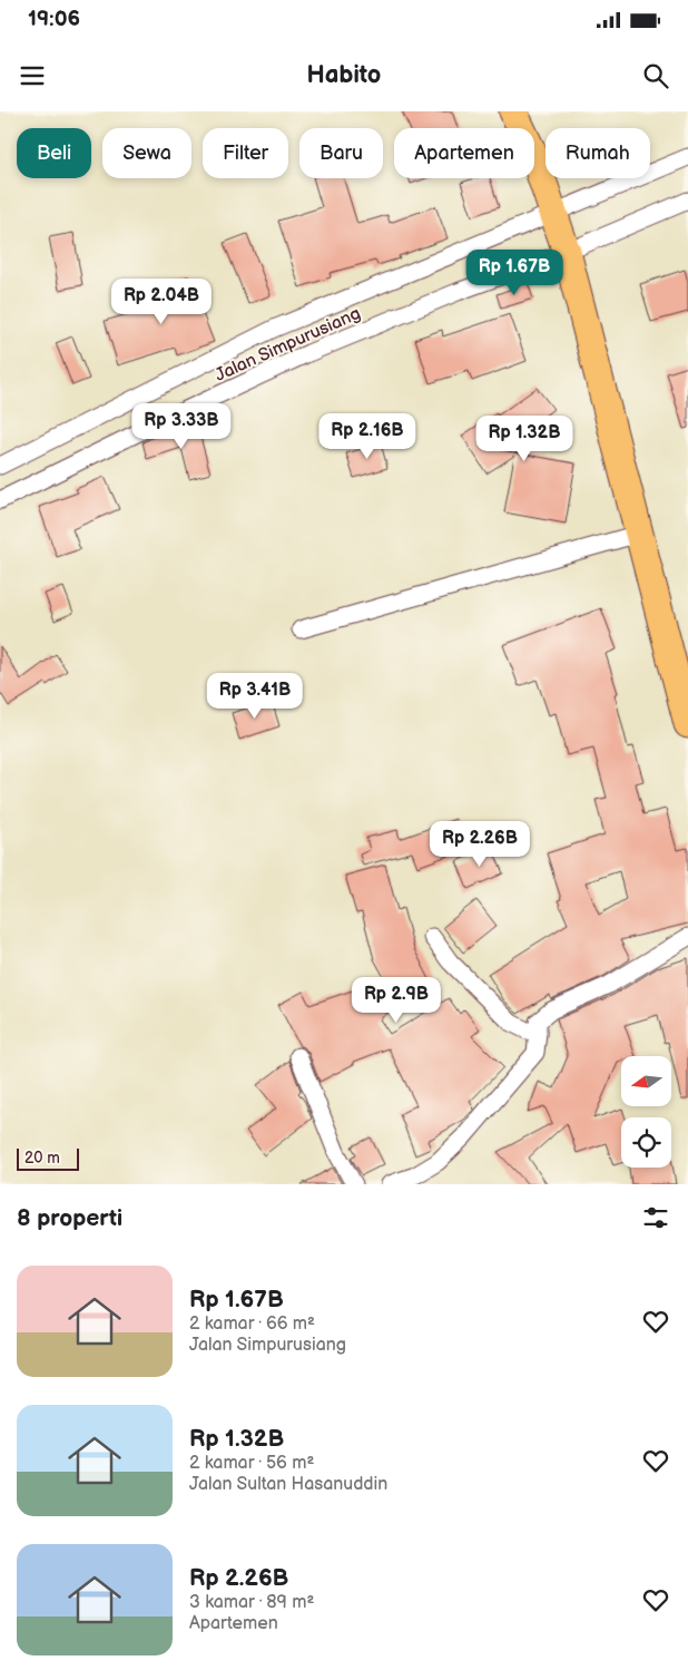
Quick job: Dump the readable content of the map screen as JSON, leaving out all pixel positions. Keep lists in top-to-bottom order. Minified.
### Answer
{"streets":{"street":["Jalan Simpurusiang"]},"scale_bar":"20 m","north":"left","page":{"status":"19:06","header":"Habito","chip":["Beli","Sewa","Filter","Baru","Apartemen","Rumah"],"price":["Rp 1.67B","Rp 2.04B","Rp 3.33B","Rp 2.16B","Rp 1.32B","Rp 3.41B","Rp 2.26B","Rp 2.9B"],"scale":"20 m","heading":"8 properti","list":[{"name":"Rp 1.67B","note":"2 kamar · 66 m² · Jalan Simpurusiang"},{"name":"Rp 1.32B","note":"2 kamar · 56 m² · Jalan Sultan Hasanuddin"},{"name":"Rp 2.26B","note":"3 kamar · 89 m² · Apartemen"}]}}
